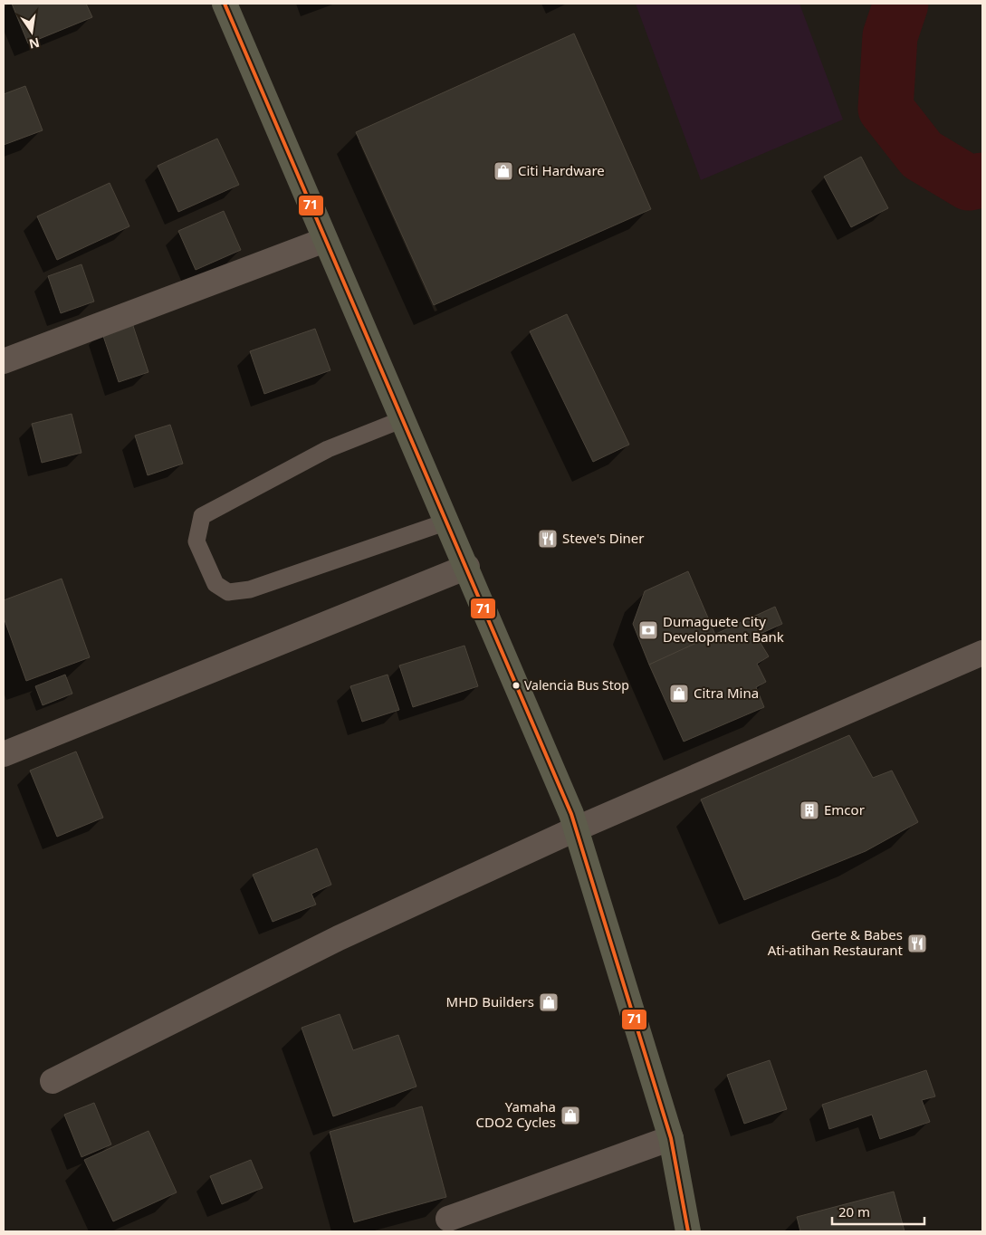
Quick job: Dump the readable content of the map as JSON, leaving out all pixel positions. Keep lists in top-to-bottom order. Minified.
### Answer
{"places":{"shop":["Citi Hardware","Citra Mina","MHD Builders","Yamaha CDO2 Cycles"],"restaurant":["Steve's Diner","Gerte & Babes Ati-atihan Restaurant"],"bank":["Dumaguete City Development Bank"],"other":["Valencia Bus Stop"],"building":["Emcor"]},"lines":["transit line 71"],"scale_bar":"20 m","north":"bottom"}
